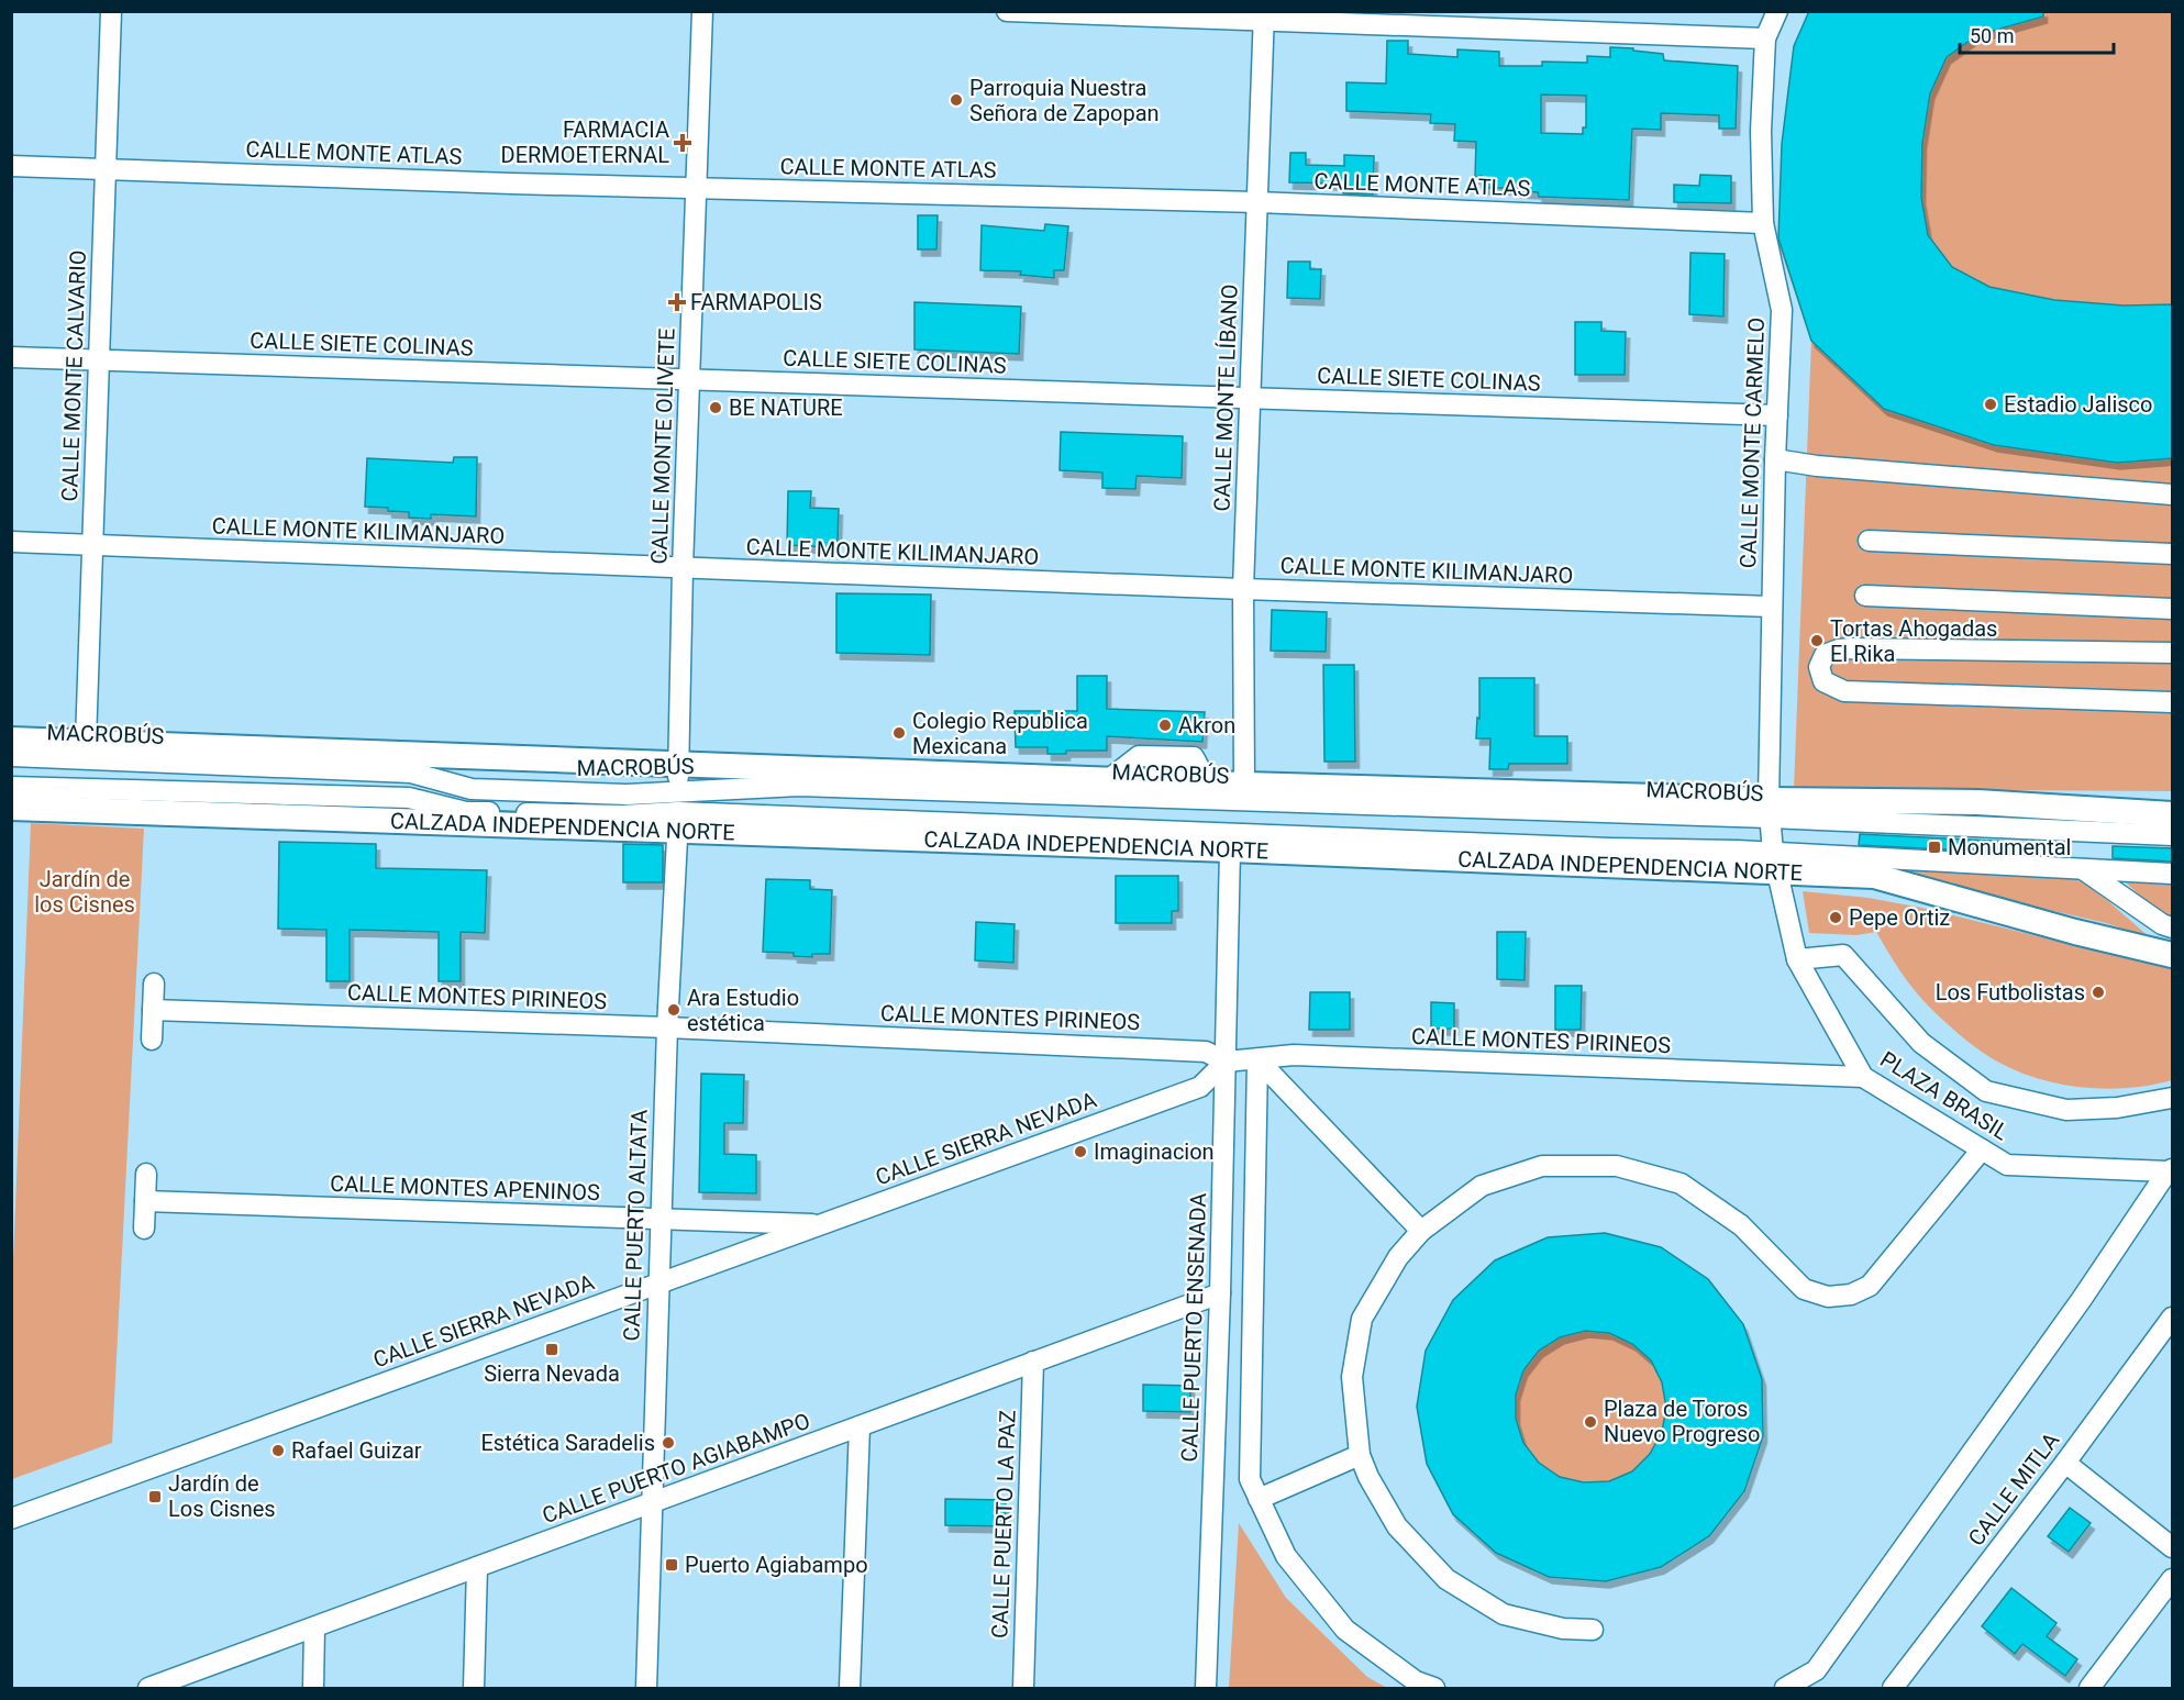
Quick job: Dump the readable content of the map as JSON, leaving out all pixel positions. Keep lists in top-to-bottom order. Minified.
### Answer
{"streets":{"main road":["CALZADA INDEPENDENCIA NORTE"],"street":["CALLE MONTE ATLAS","CALLE SIETE COLINAS","CALLE MONTE CALVARIO","CALLE MONTE LÍBANO","CALLE MONTE CARMELO","CALLE MONTE OLIVETE","CALLE MONTE KILIMANJARO","MACROBÚS","CALLE MONTES PIRINEOS","PLAZA BRASIL","CALLE SIERRA NEVADA","CALLE MONTES APENINOS","CALLE PUERTO ALTATA","CALLE PUERTO ENSENADA","CALLE PUERTO AGIABAMPO","CALLE MITLA","CALLE PUERTO LA PAZ"]},"crossings":[["CALLE MONTE ATLAS","CALLE MONTE CALVARIO"],["CALLE MONTE ATLAS","CALLE MONTE LÍBANO"],["CALLE MONTE ATLAS","CALLE MONTE CARMELO"],["CALLE MONTE ATLAS","CALLE MONTE OLIVETE"],["CALLE SIETE COLINAS","CALLE MONTE CALVARIO"],["CALLE SIETE COLINAS","CALLE MONTE LÍBANO"],["CALLE SIETE COLINAS","CALLE MONTE CARMELO"],["CALLE SIETE COLINAS","CALLE MONTE OLIVETE"],["CALLE MONTE CALVARIO","CALLE MONTE KILIMANJARO"],["CALLE MONTE LÍBANO","CALLE MONTE KILIMANJARO"],["CALLE MONTE CARMELO","CALLE MONTE KILIMANJARO"],["CALLE MONTE CARMELO","MACROBÚS"],["CALLE MONTE CARMELO","PLAZA BRASIL"],["CALLE MONTE OLIVETE","CALLE MONTE KILIMANJARO"],["CALLE MONTE OLIVETE","CALLE PUERTO ALTATA"],["MACROBÚS","PLAZA BRASIL"],["MACROBÚS","CALLE PUERTO ALTATA"],["CALZADA INDEPENDENCIA NORTE","PLAZA BRASIL"],["CALZADA INDEPENDENCIA NORTE","CALLE PUERTO ALTATA"],["CALZADA INDEPENDENCIA NORTE","CALLE PUERTO ENSENADA"],["CALLE MONTES PIRINEOS","PLAZA BRASIL"],["CALLE MONTES PIRINEOS","CALLE SIERRA NEVADA"],["CALLE MONTES PIRINEOS","CALLE PUERTO ALTATA"],["CALLE MONTES PIRINEOS","CALLE PUERTO ENSENADA"],["CALLE SIERRA NEVADA","CALLE MONTES APENINOS"],["CALLE SIERRA NEVADA","CALLE PUERTO ALTATA"],["CALLE SIERRA NEVADA","CALLE PUERTO ENSENADA"],["CALLE MONTES APENINOS","CALLE PUERTO ALTATA"],["CALLE PUERTO ALTATA","CALLE PUERTO AGIABAMPO"],["CALLE PUERTO ENSENADA","CALLE PUERTO AGIABAMPO"],["CALLE PUERTO AGIABAMPO","CALLE PUERTO LA PAZ"]],"parks":["Jardín de los Cisnes"],"places":{"other":["Parroquia Nuestra Señora de Zapopan","Estadio Jalisco","BE NATURE","Tortas Ahogadas El Rika","Akron","Colegio Republica Mexicana","Pepe Ortiz","Los Futbolistas","Ara Estudio estética","Imaginacion","Plaza de Toros Nuevo Progreso","Estética Saradelis","Rafael Guizar"],"health":["FARMACIA DERMOETERNAL","FARMAPOLIS"],"transit":["Monumental","Sierra Nevada","Jardín de Los Cisnes","Puerto Agiabampo"]},"scale_bar":"50 m"}
